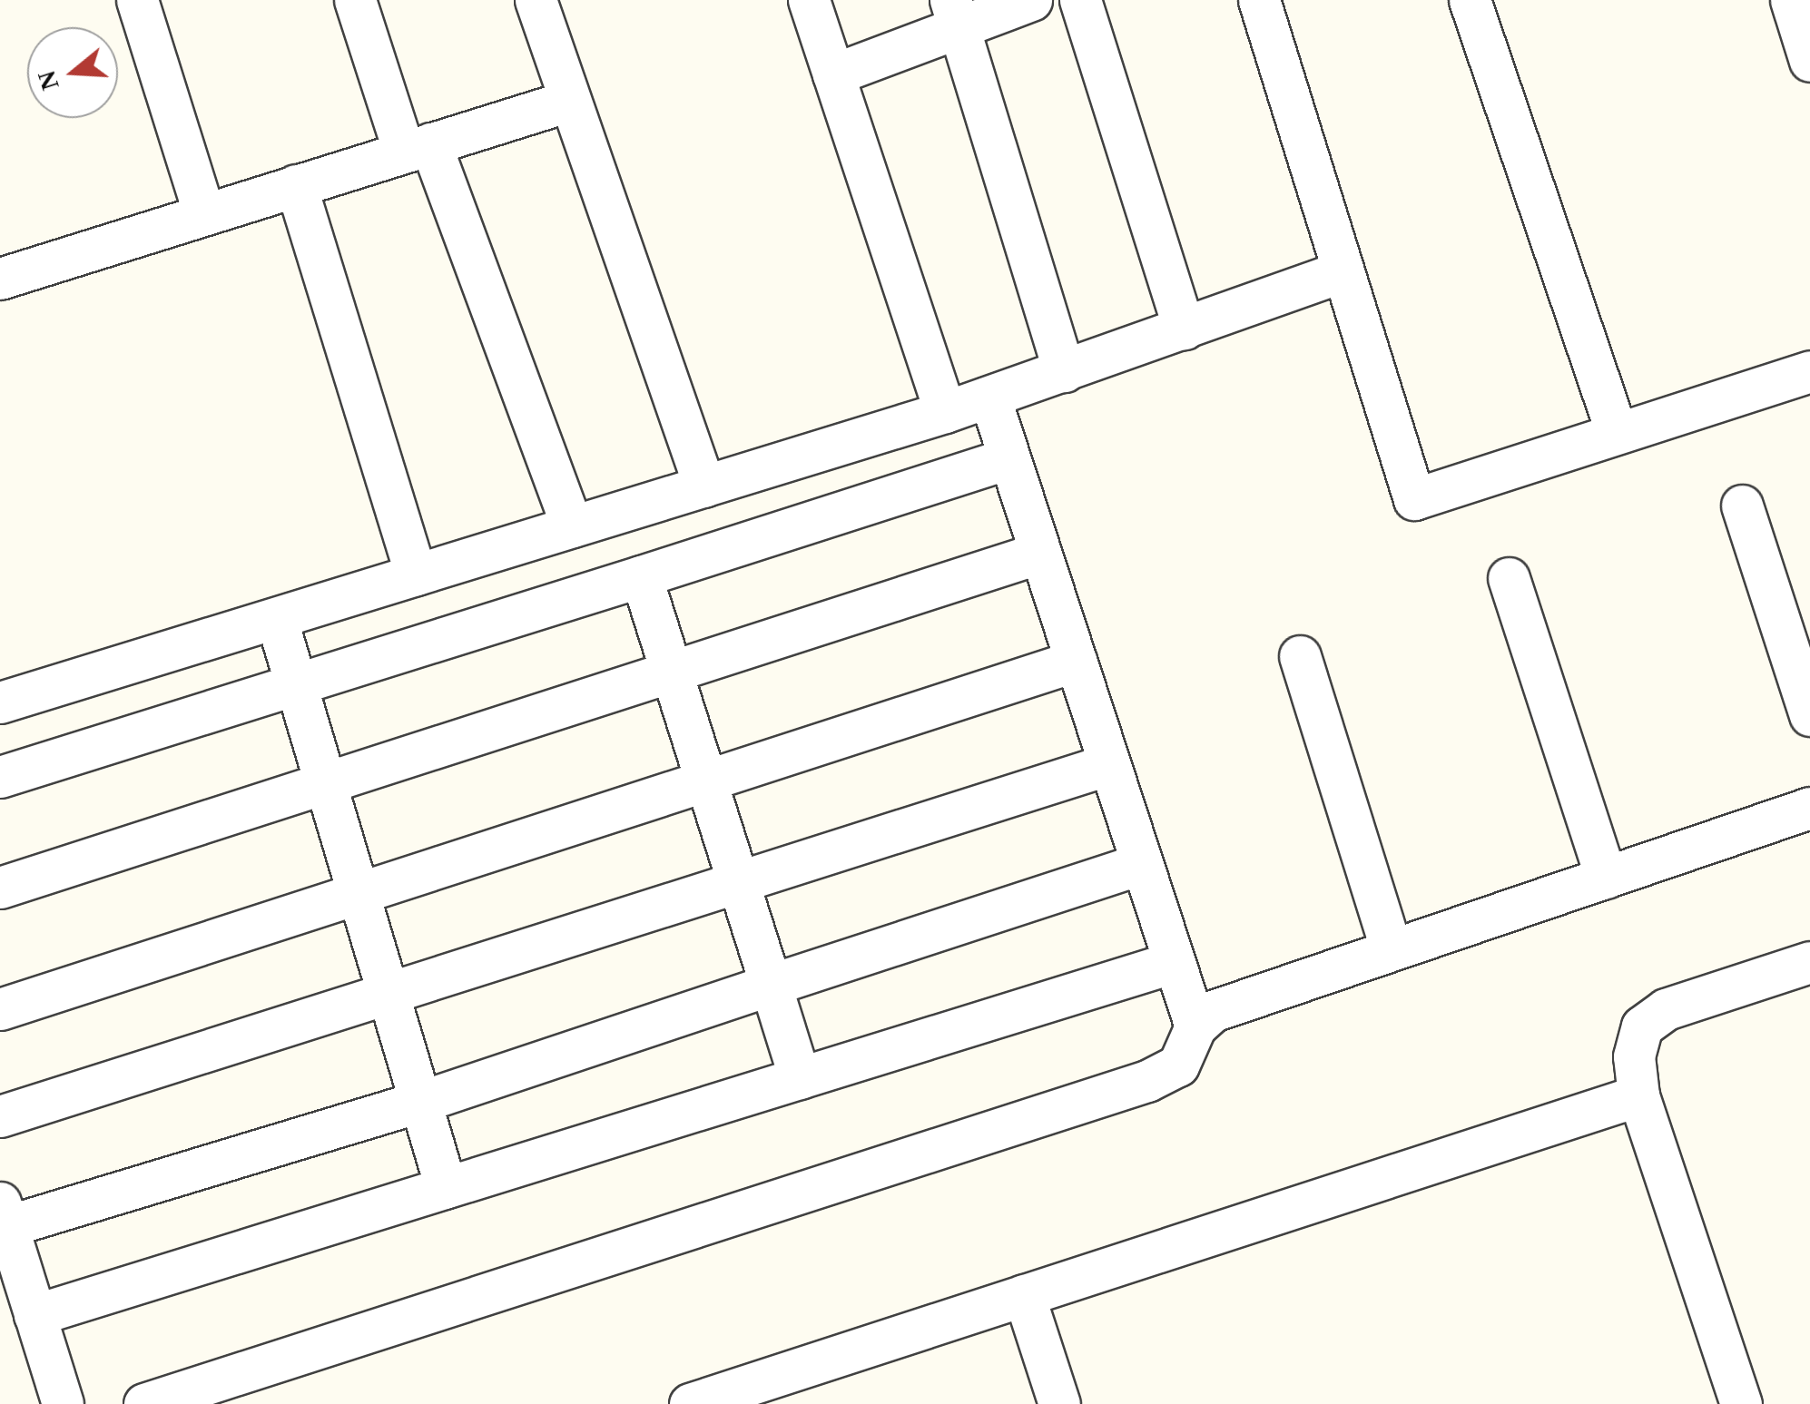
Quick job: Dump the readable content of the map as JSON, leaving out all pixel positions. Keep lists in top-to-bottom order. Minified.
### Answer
{"north":"left"}
